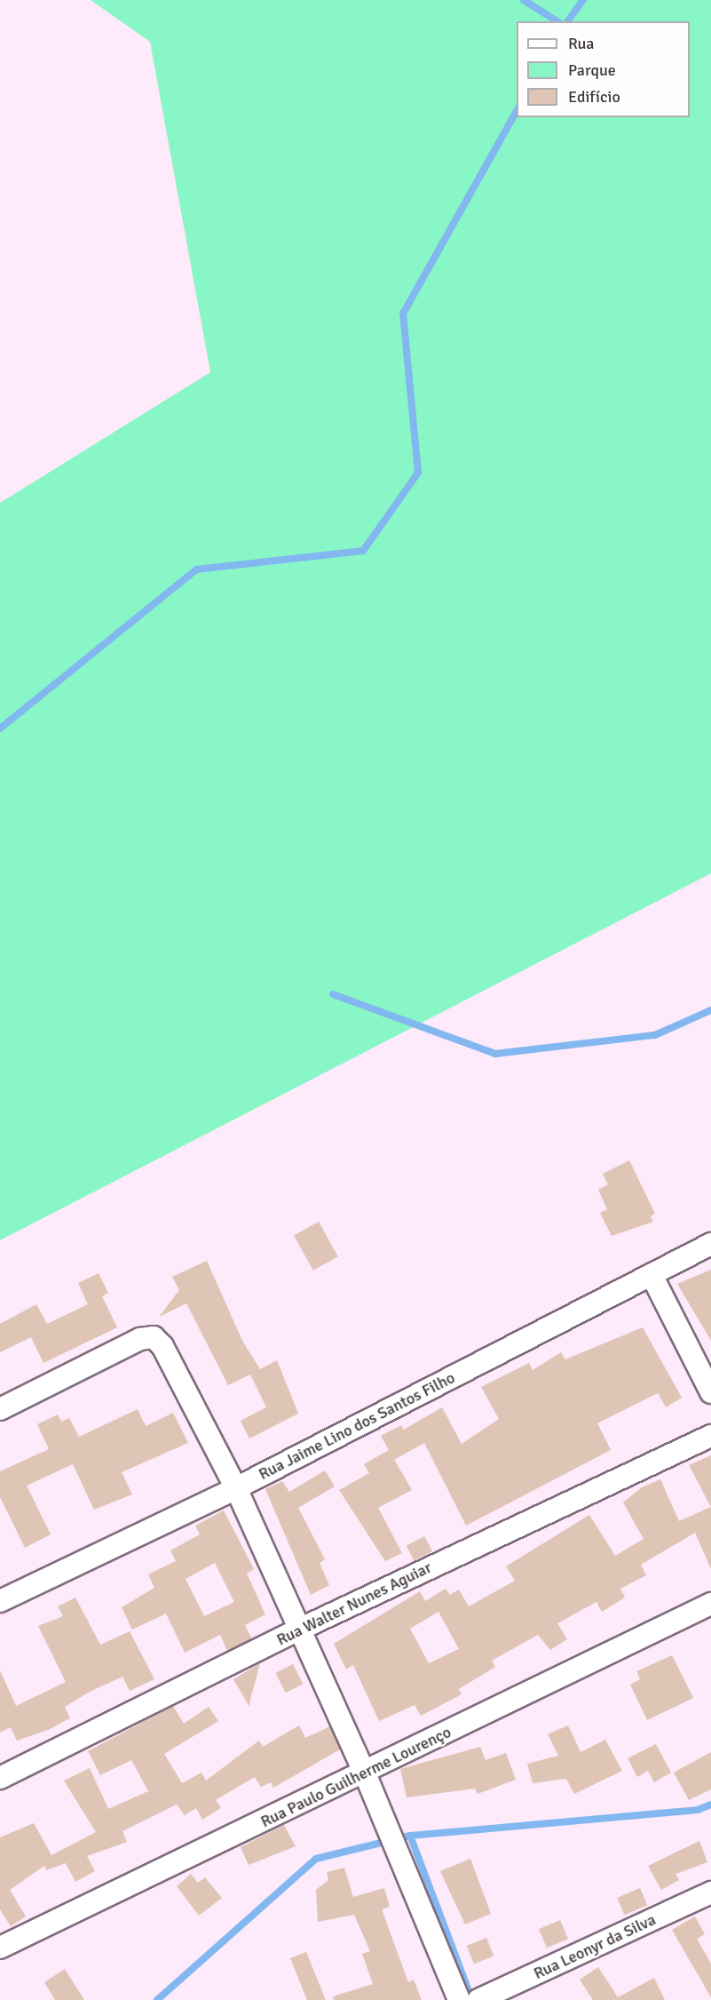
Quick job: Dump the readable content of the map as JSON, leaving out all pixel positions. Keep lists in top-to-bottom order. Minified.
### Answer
{"streets":{"street":["Rua Jaime Lino dos Santos Filho","Rua Walter Nunes Aguiar","Rua Paulo Guilherme Lourenço","Rua Leonyr da Silva"]},"legend":["Rua","Parque","Edifício"]}
